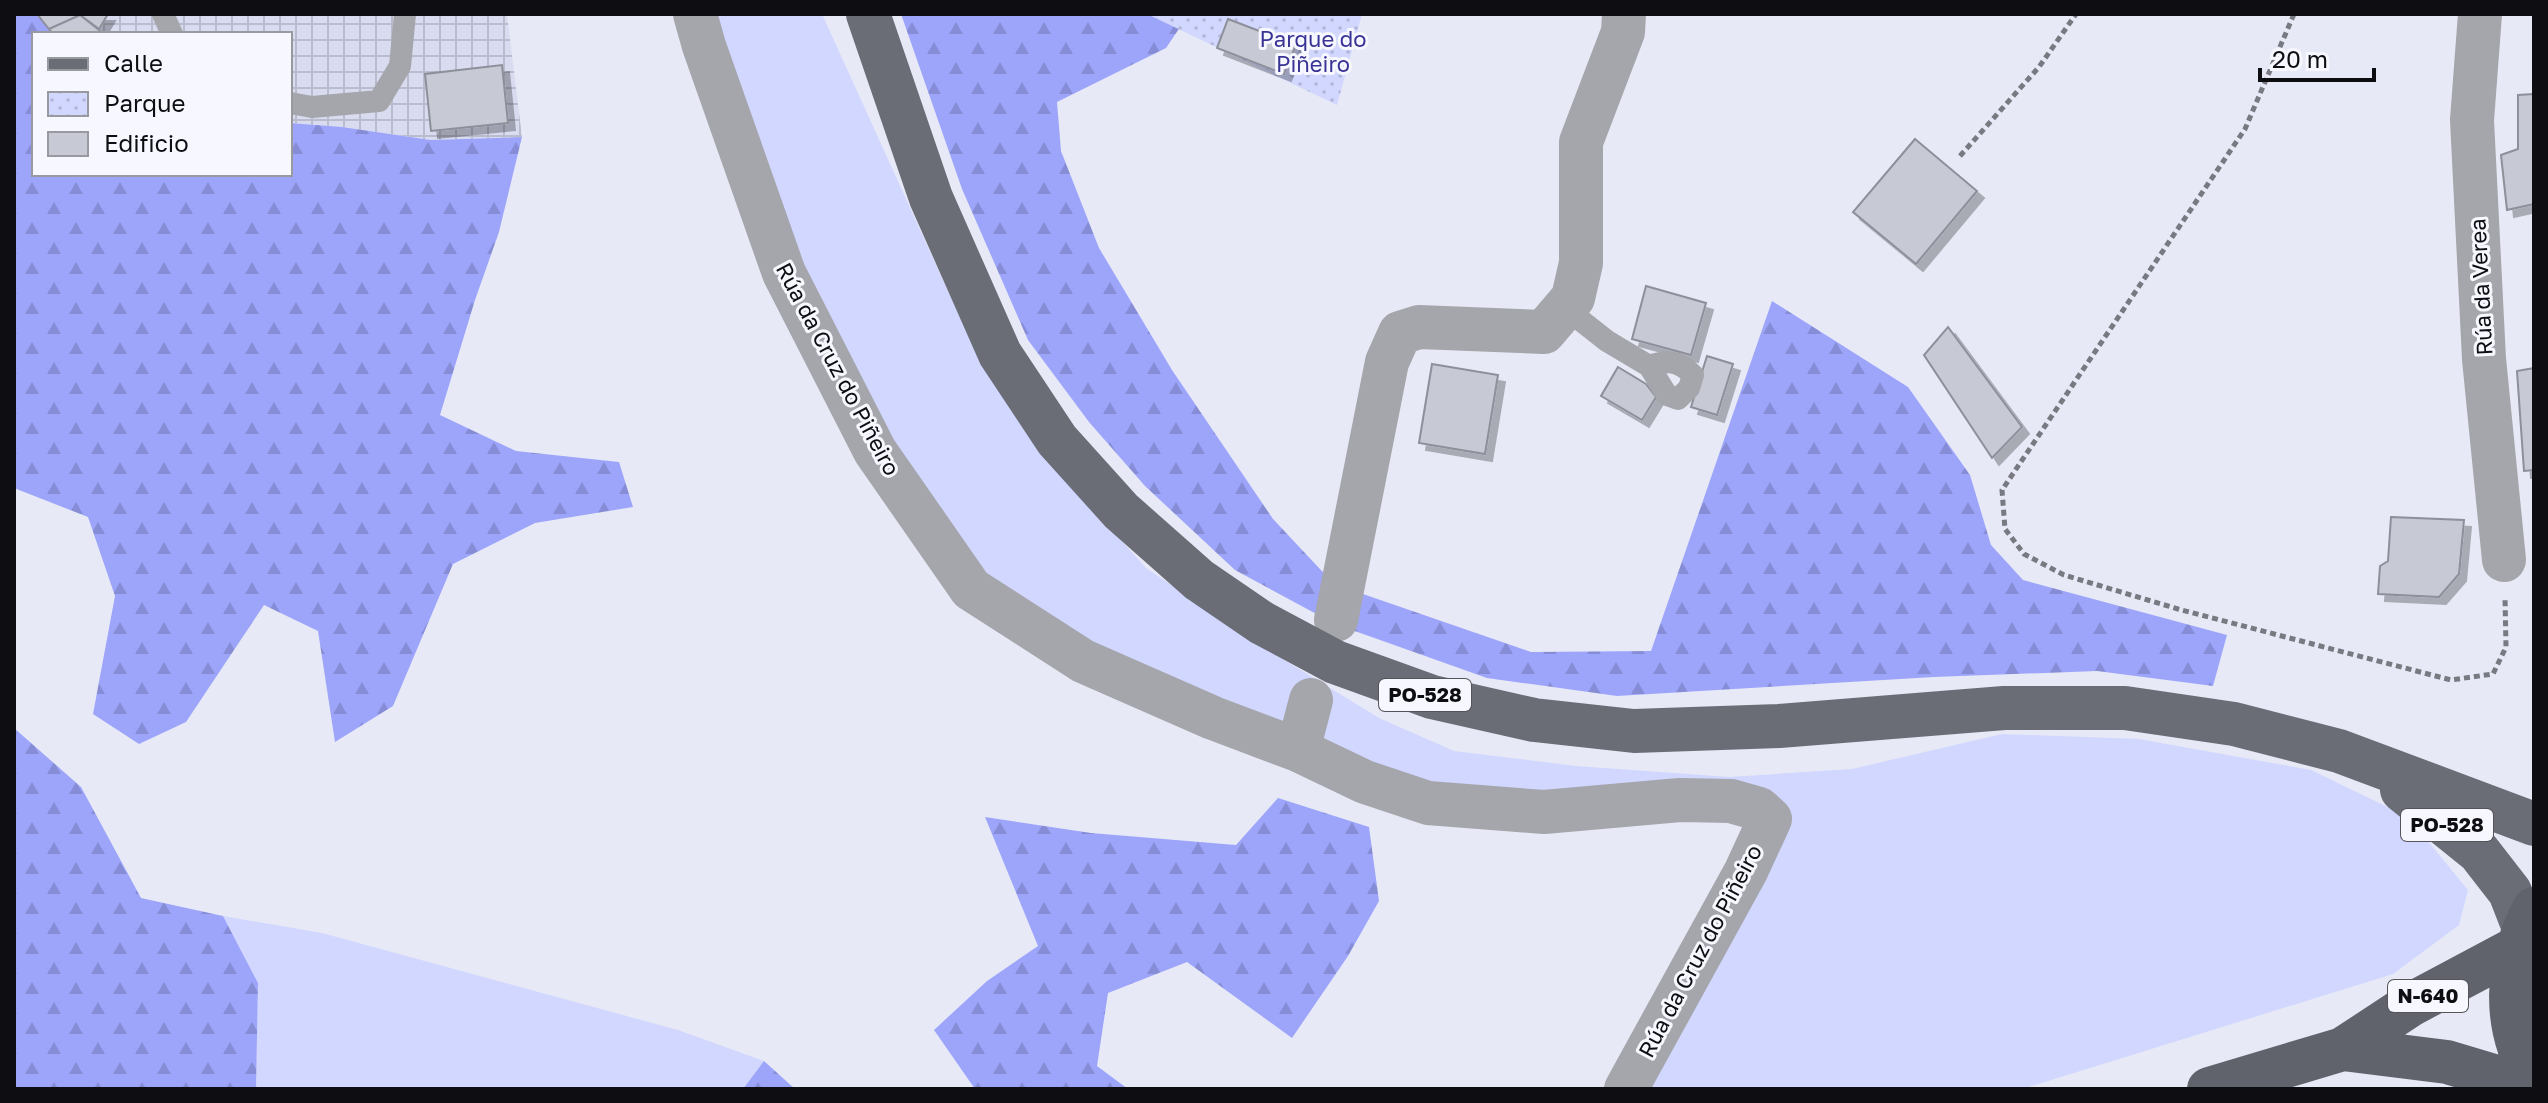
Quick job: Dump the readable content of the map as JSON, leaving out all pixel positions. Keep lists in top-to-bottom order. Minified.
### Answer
{"streets":{"highway":["N-640"],"main road":["PO-528"],"street":["Rúa da Verea","Rúa da Cruz do Piñeiro"]},"crossings":[["PO-528","N-640"]],"parks":["Parque do Piñeiro"],"legend":["Calle","Parque","Edificio"],"scale_bar":"20 m"}
